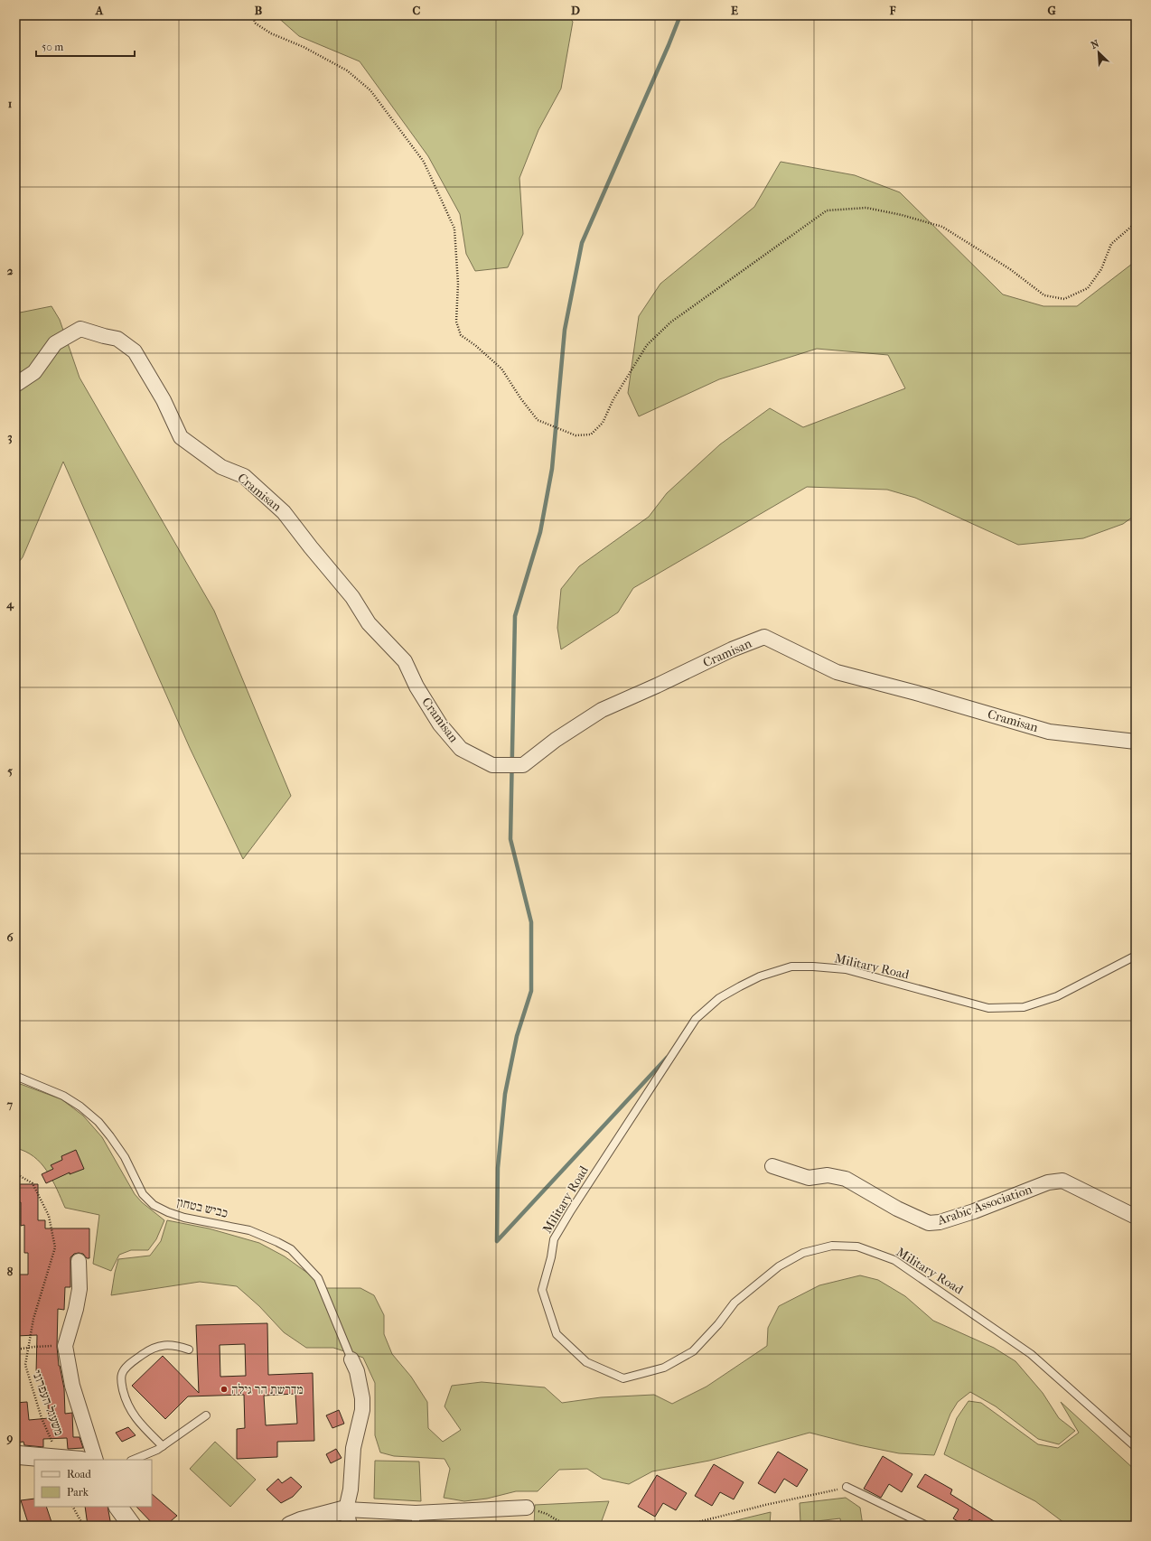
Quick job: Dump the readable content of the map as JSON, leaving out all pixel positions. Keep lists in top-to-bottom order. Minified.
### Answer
{"streets":{"street":["Cramisan","Arabic Association"],"lane":["Military Road","כביש בטחון"],"path":["משעול העפרוני"]},"places":["מדרשת הר גילה"],"legend":["Road","Park"],"scale_bar":"50 m","north":"top left","grid":{"columns":["A","B","C","D","E","F","G"],"rows":["1","2","3","4","5","6","7","8","9"]}}
